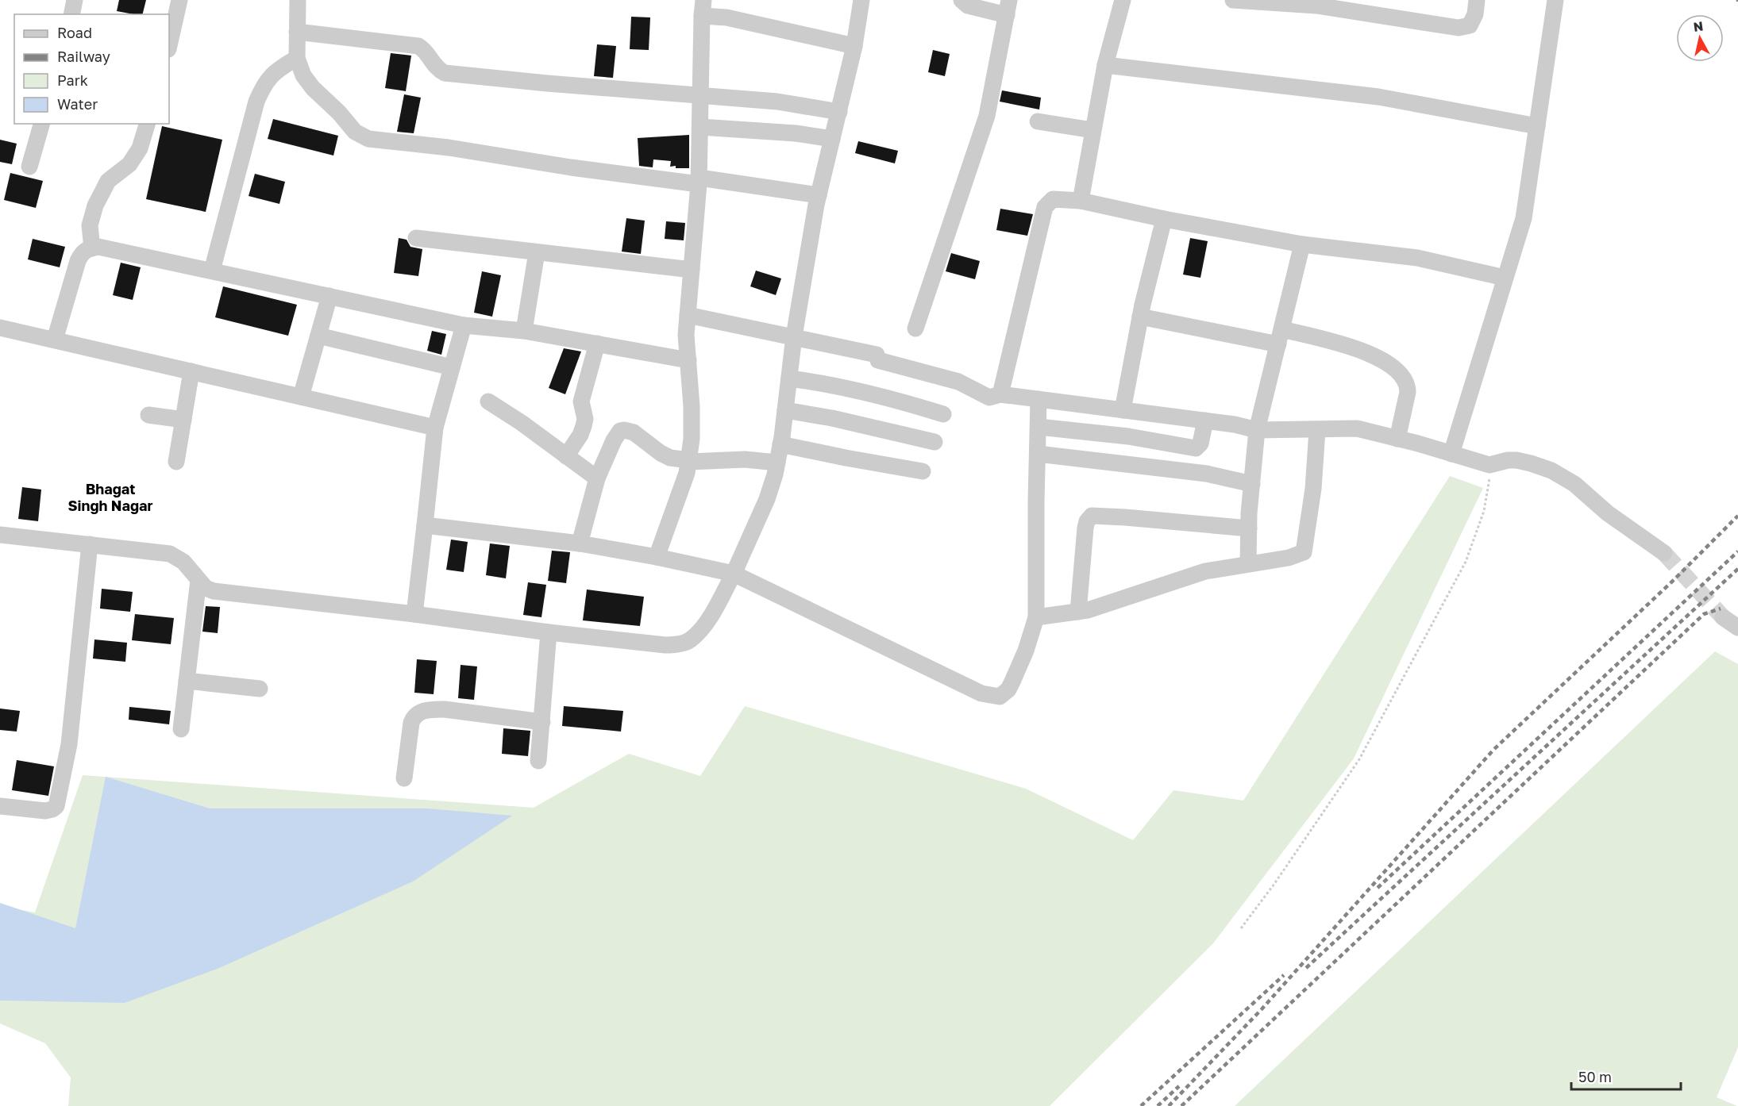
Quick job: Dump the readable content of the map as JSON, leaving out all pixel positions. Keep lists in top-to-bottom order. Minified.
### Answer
{"districts":["Bhagat Singh Nagar"],"legend":["Road","Railway","Park","Water"],"scale_bar":"50 m","north":"top"}
